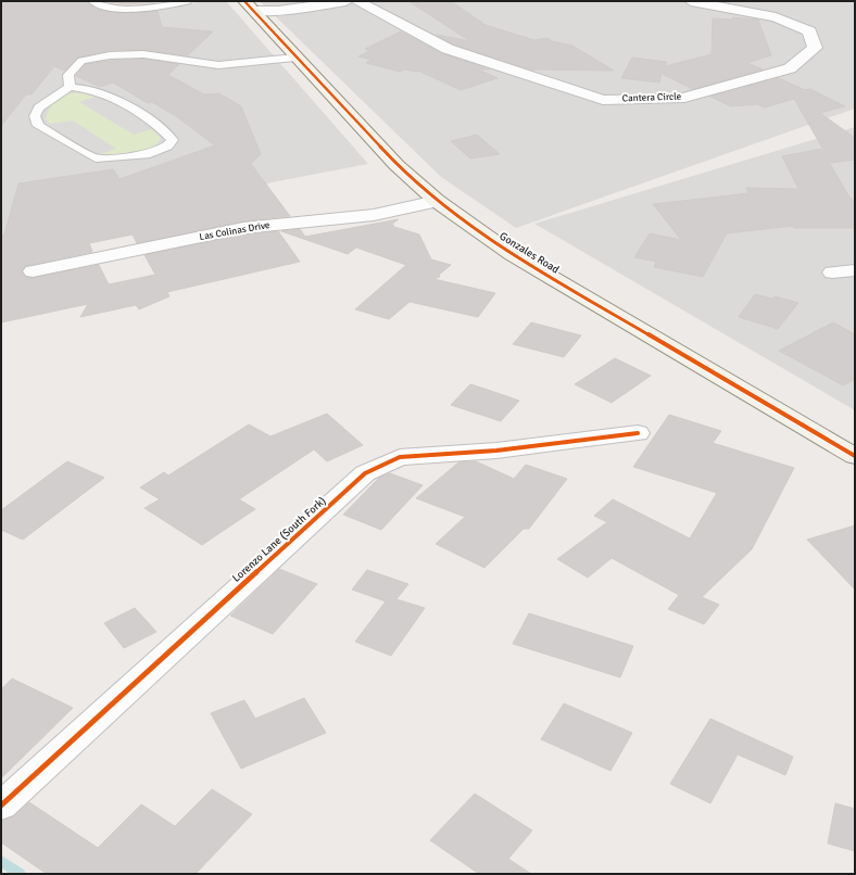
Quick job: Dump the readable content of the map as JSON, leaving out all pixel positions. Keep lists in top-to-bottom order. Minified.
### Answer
{"streets":{"street":["Cantera Circle","Las Colinas Drive","Gonzales Road","Lorenzo Lane (South Fork)"]},"crossings":[["Las Colinas Drive","Gonzales Road"]]}
